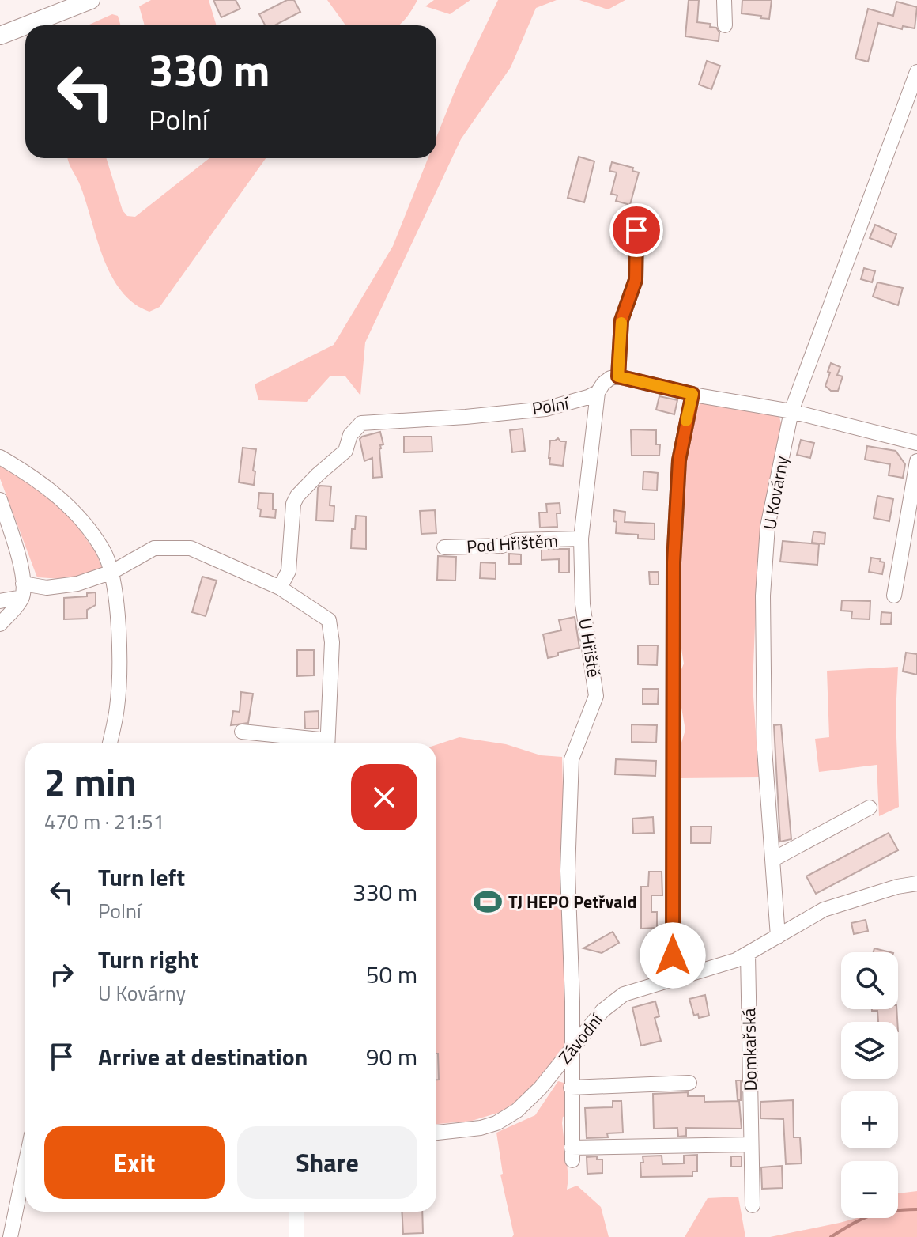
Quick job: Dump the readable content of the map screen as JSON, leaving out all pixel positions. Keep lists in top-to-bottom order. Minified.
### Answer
{"streets":{"street":["Polní","U Kovárny","Pod Hřištěm","U Hřiště","Závodní","Domkařská"]},"crossings":[["Polní","U Hřiště"],["U Kovárny","Závodní"],["Pod Hřištěm","U Hřiště"],["U Hřiště","Závodní"],["U Hřiště","Domkařská"],["Závodní","Domkařská"]],"places":{"sports":["TJ HEPO Petřvald"]},"page":{"turn":["330 m","Polní"],"heading":["2 min","470 m · 21:51"],"list":[{"name":"Turn left","note":"Polní","value":"330 m"},{"name":"Turn right","note":"U Kovárny","value":"50 m"},{"name":"Arrive at destination","value":"90 m"}],"map_buttons":["+","−"],"buttons":["Exit","Share"]}}
